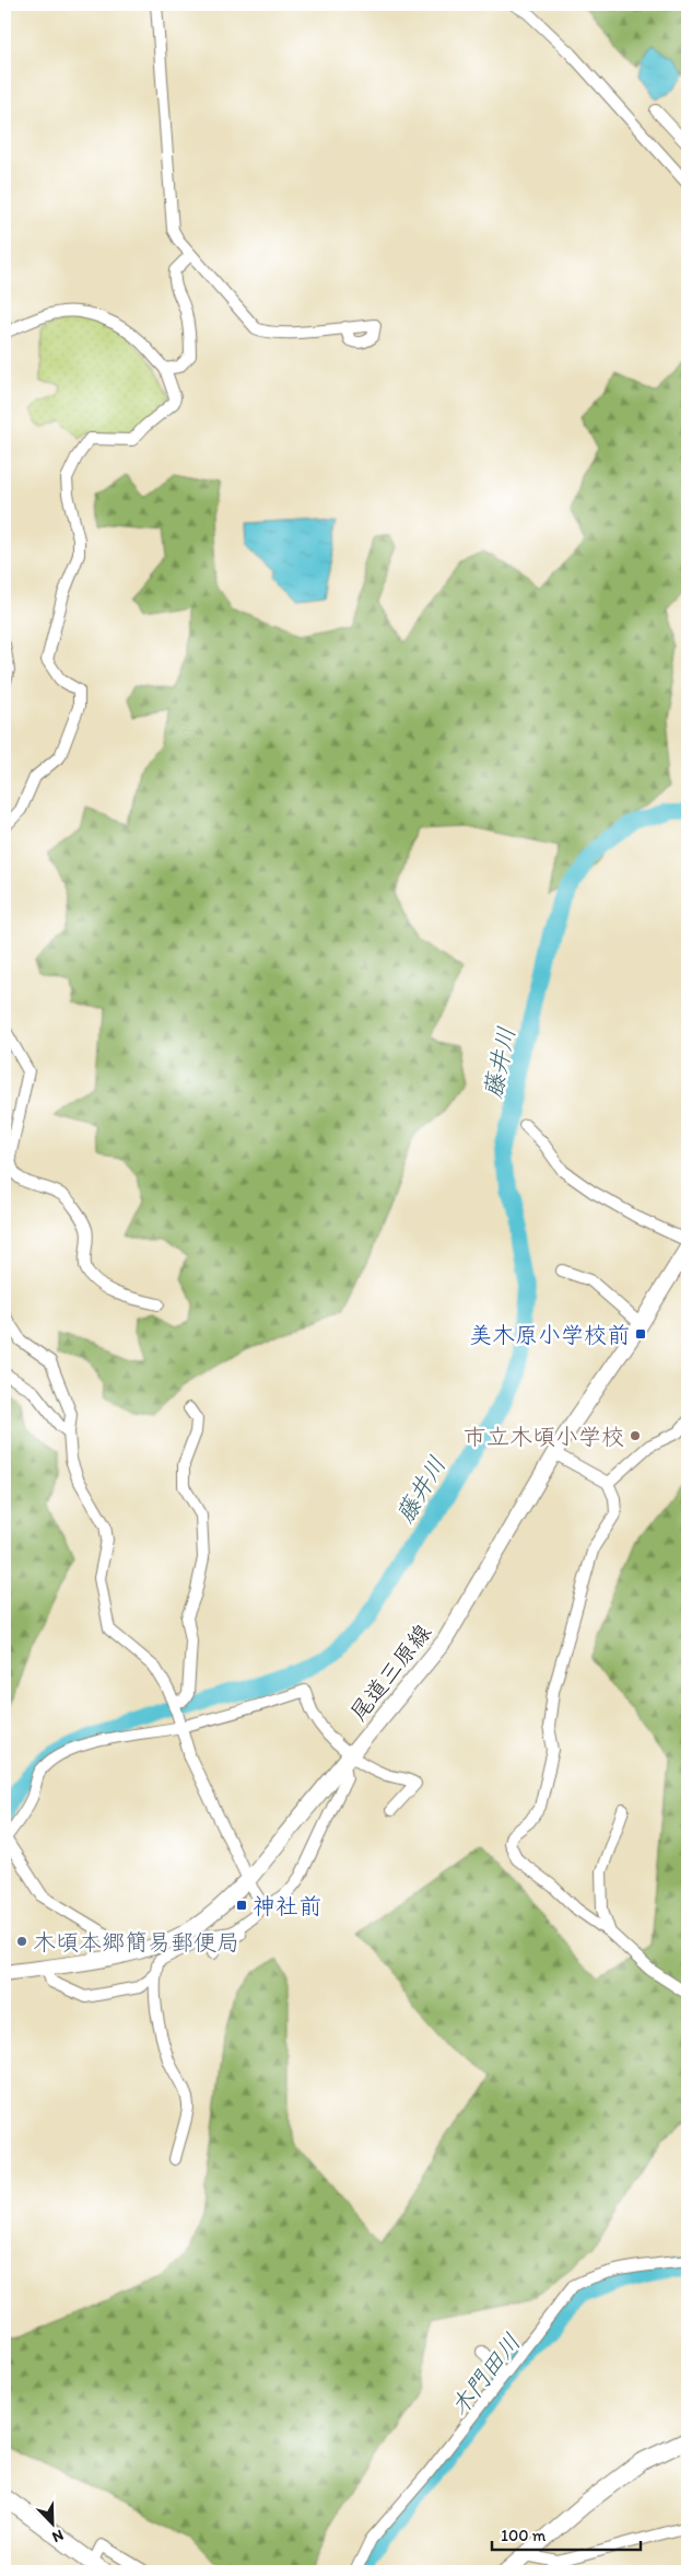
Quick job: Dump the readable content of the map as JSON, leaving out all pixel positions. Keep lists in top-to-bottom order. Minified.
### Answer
{"streets":{"main road":["尾道三原線"]},"water":["藤井川","木門田川"],"places":{"transit":["美木原小学校前","神社前"],"other":["市立木頃小学校","木頃本郷簡易郵便局"]},"scale_bar":"100 m","north":"bottom right"}
